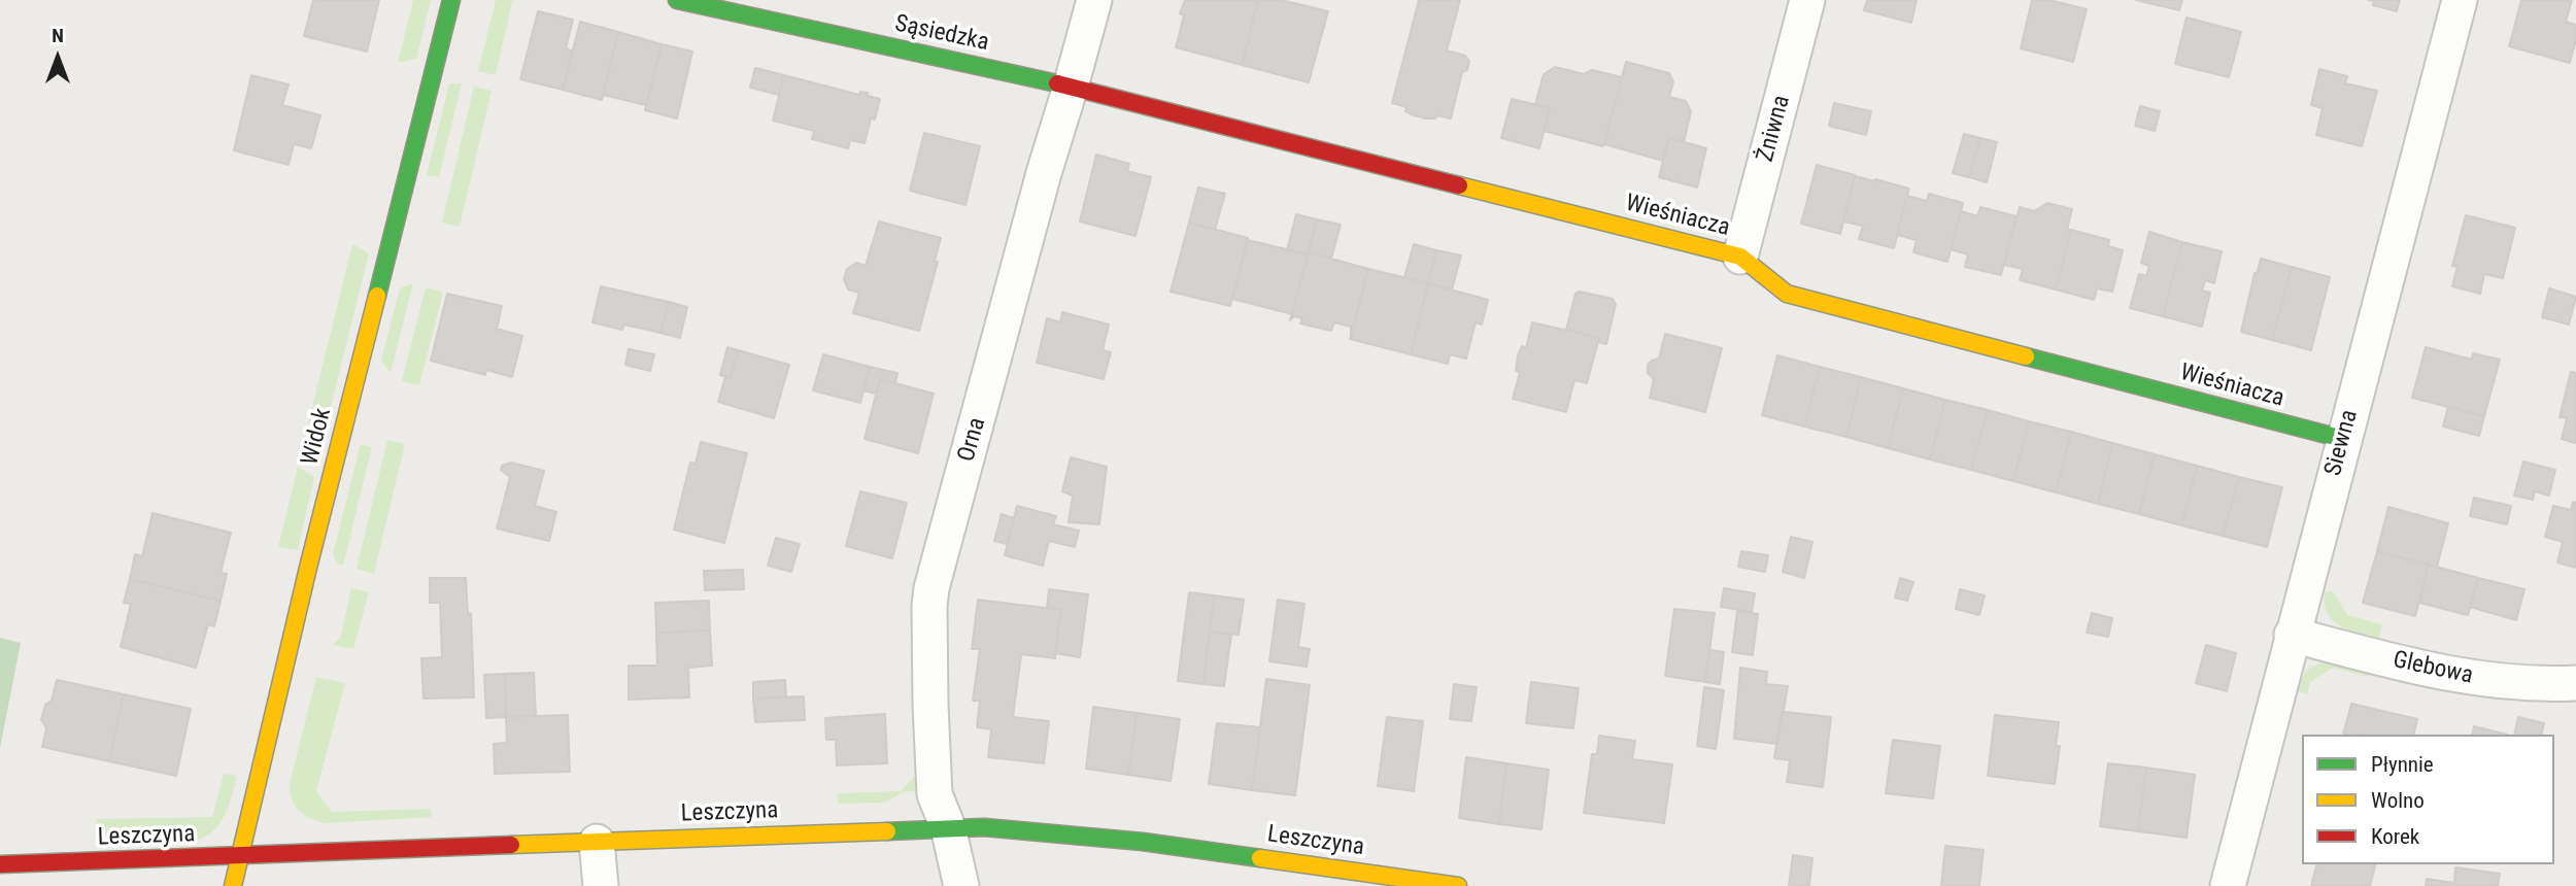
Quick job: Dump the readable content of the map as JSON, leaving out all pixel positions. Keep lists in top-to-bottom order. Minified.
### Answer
{"streets":{"street":["Sąsiedzka","Żniwna","Wieśniacza","Widok","Orna","Siewna","Glebowa","Leszczyna"]},"crossings":[["Sąsiedzka","Wieśniacza"],["Sąsiedzka","Orna"],["Żniwna","Wieśniacza"],["Wieśniacza","Orna"],["Wieśniacza","Siewna"],["Widok","Leszczyna"],["Orna","Leszczyna"],["Siewna","Glebowa"]],"legend":["Płynnie","Wolno","Korek"],"north":"top"}
